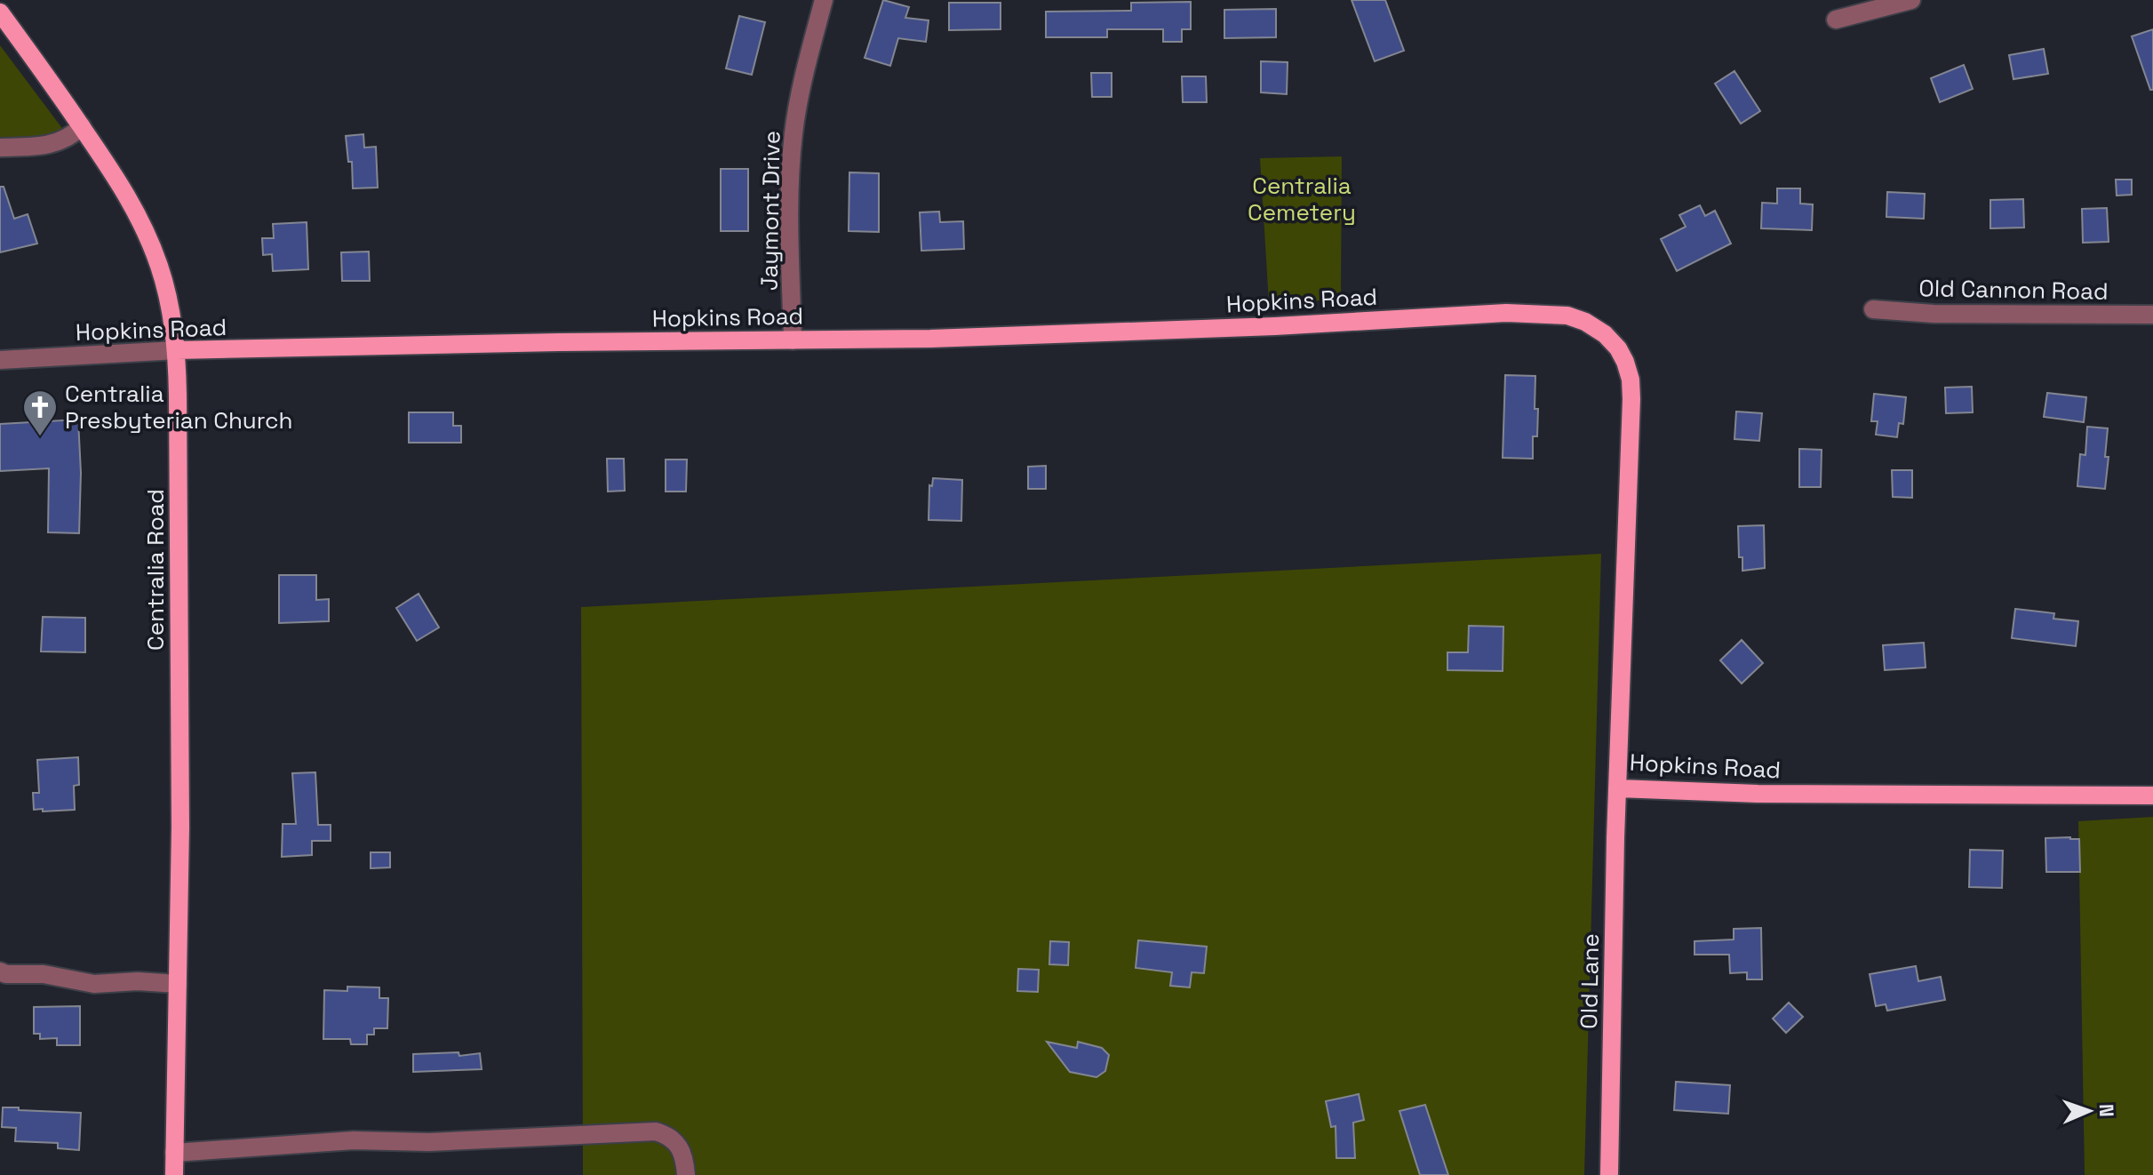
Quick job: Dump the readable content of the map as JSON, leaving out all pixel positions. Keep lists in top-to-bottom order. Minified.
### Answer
{"streets":{"main road":["Hopkins Road","Centralia Road","Old Lane"],"street":["Jaymont Drive","Old Cannon Road"]},"crossings":[["Jaymont Drive","Hopkins Road"],["Hopkins Road","Centralia Road"],["Hopkins Road","Old Lane"]],"parks":["Centralia Cemetery"],"places":{"church":["Centralia Presbyterian Church"]},"north":"right"}
